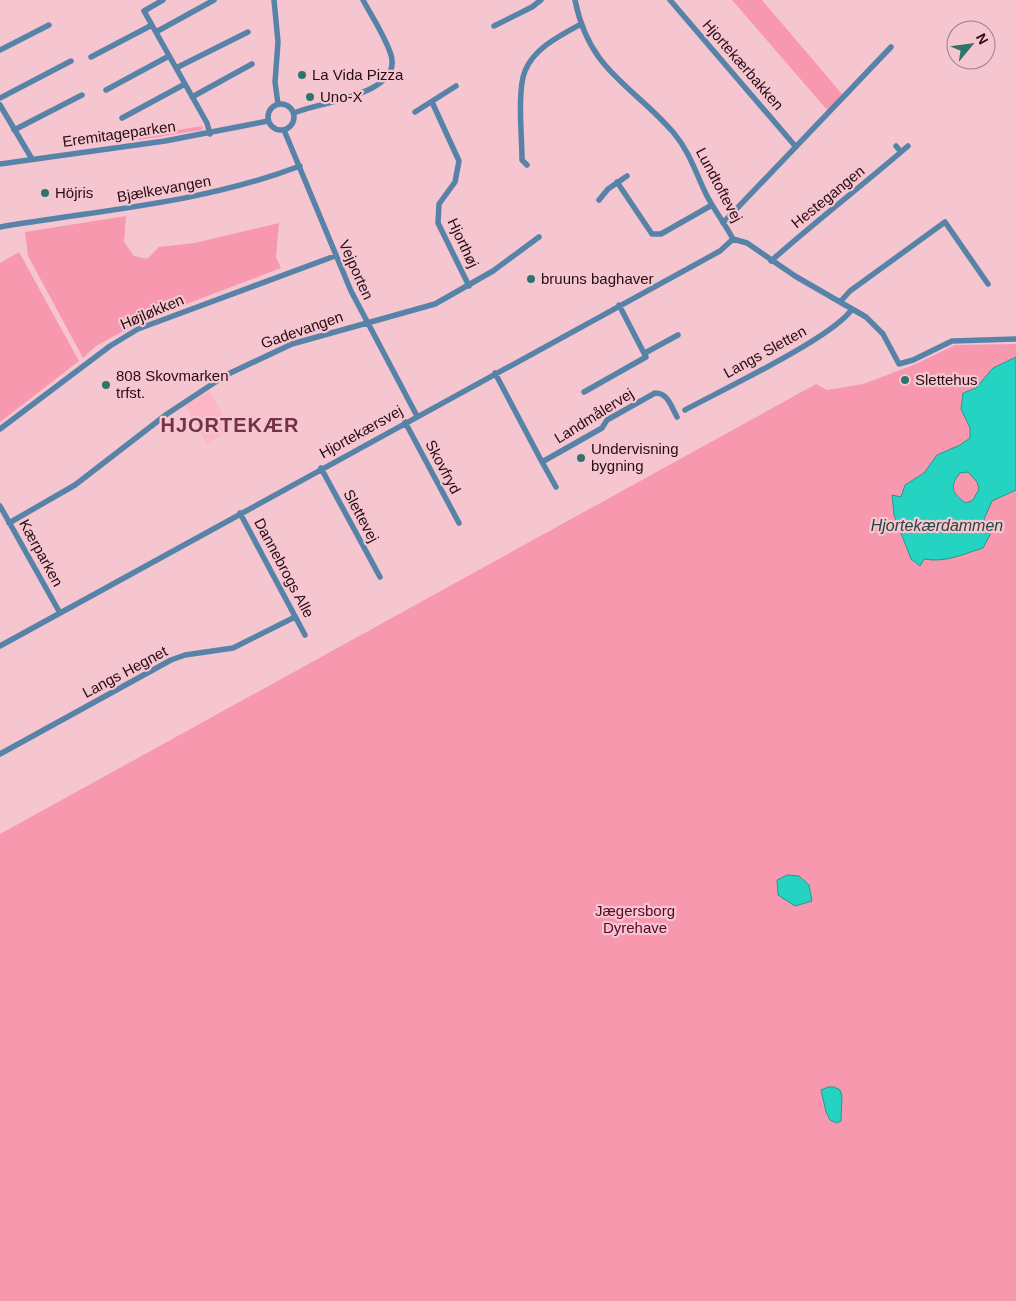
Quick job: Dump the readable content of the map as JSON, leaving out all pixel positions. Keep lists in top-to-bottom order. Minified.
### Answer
{"streets":{"street":["Hjortekærbakken","Eremitageparken","Lundtoftevej","Bjælkevangen","Hestegangen","Hjorthøj","Vejporten","Højløkken","Gadevangen","Langs Sletten","Landmålervej","Hjortekærsvej","Skovfryd","Slettevej","Kærparken","Dannebrogs Alle","Langs Hegnet"]},"crossings":[["Eremitageparken","Vejporten"],["Lundtoftevej","Hestegangen"],["Lundtoftevej","Langs Sletten"],["Lundtoftevej","Hjortekærsvej"],["Bjælkevangen","Vejporten"],["Hjorthøj","Gadevangen"],["Vejporten","Højløkken"],["Vejporten","Gadevangen"],["Vejporten","Hjortekærsvej"],["Gadevangen","Kærparken"],["Landmålervej","Hjortekærsvej"],["Hjortekærsvej","Skovfryd"],["Hjortekærsvej","Slettevej"],["Hjortekærsvej","Kærparken"],["Hjortekærsvej","Dannebrogs Alle"],["Dannebrogs Alle","Langs Hegnet"]],"districts":["HJORTEKÆR"],"water":["Hjortekærdammen"],"parks":["Jægersborg Dyrehave"],"places":["La Vida Pizza","Uno-X","Höjris","bruuns baghaver","Slettehus","808 Skovmarken trfst.","Undervisning bygning"],"north":"top right"}
